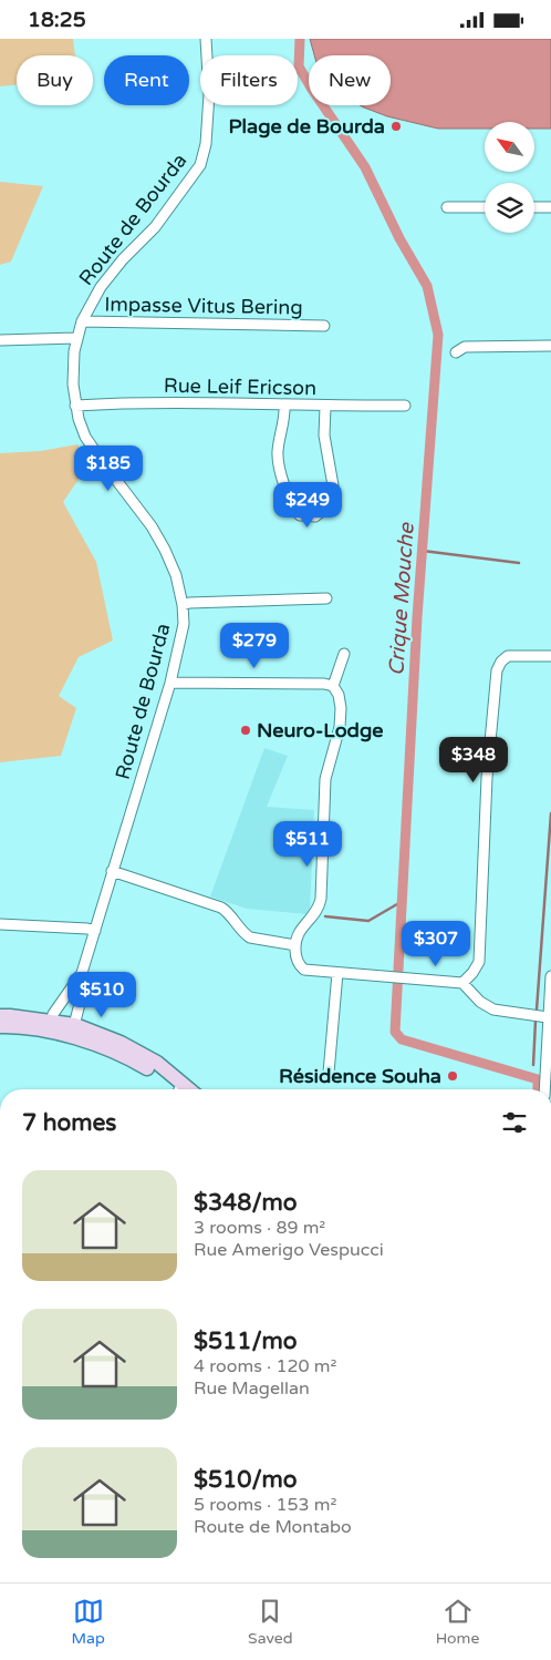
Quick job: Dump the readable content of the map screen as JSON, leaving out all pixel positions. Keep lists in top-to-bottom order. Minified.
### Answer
{"streets":{"street":["Route de Bourda","Impasse Vitus Bering","Rue Leif Ericson"]},"crossings":[["Route de Bourda","Impasse Vitus Bering"],["Route de Bourda","Rue Leif Ericson"]],"water":["Crique Mouche"],"places":["Plage de Bourda","Neuro-Lodge","Résidence Souha"],"north":"top left","page":{"status":"18:25","chip":["Buy","Rent","Filters","New"],"price":["$185","$249","$279","$348","$511","$307","$510"],"heading":"7 homes","list":[{"name":"$348/mo","note":"3 rooms · 89 m² · Rue Amerigo Vespucci"},{"name":"$511/mo","note":"4 rooms · 120 m² · Rue Magellan"},{"name":"$510/mo","note":"5 rooms · 153 m² · Route de Montabo"}],"tabs":["Map","Saved","Home"]}}
